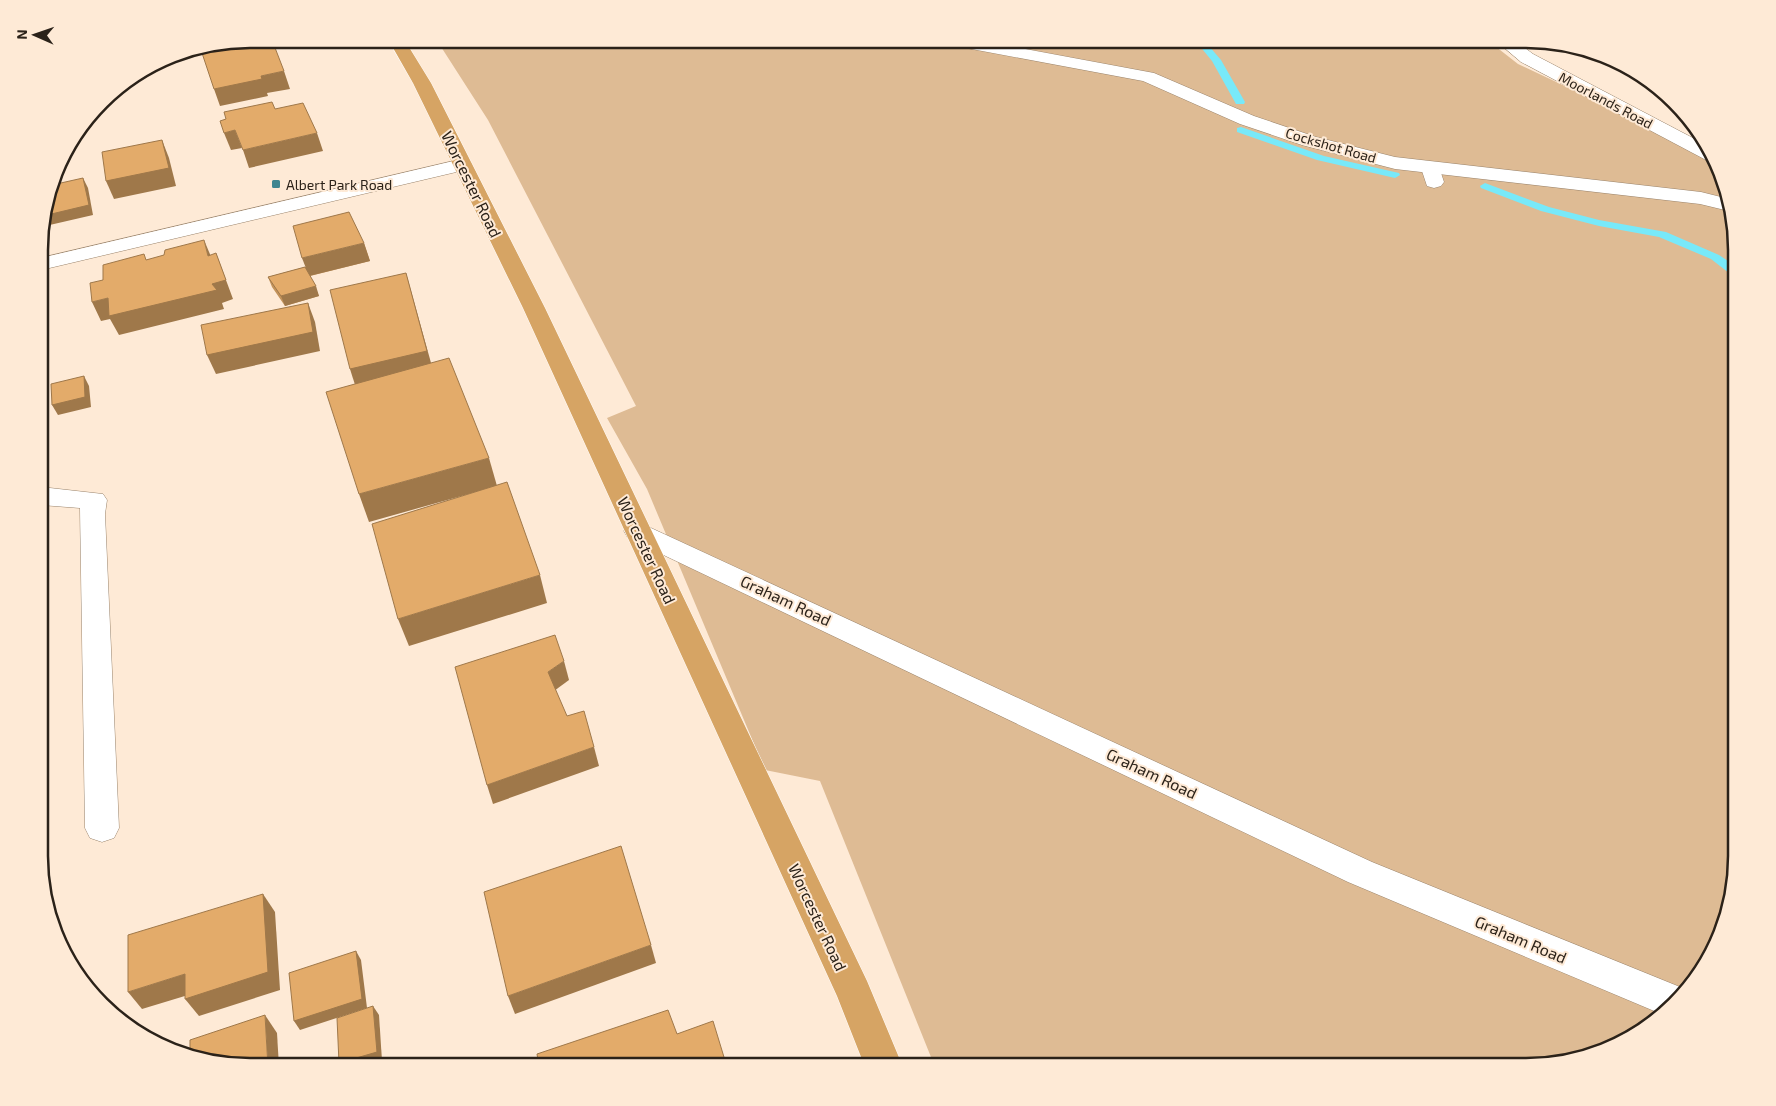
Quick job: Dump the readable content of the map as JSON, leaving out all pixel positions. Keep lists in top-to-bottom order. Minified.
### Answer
{"streets":{"highway":["Worcester Road"],"street":["Moorlands Road","Cockshot Road","Graham Road"]},"crossings":[["Worcester Road","Graham Road"]],"places":{"transit":["Albert Park Road"]},"north":"left"}
